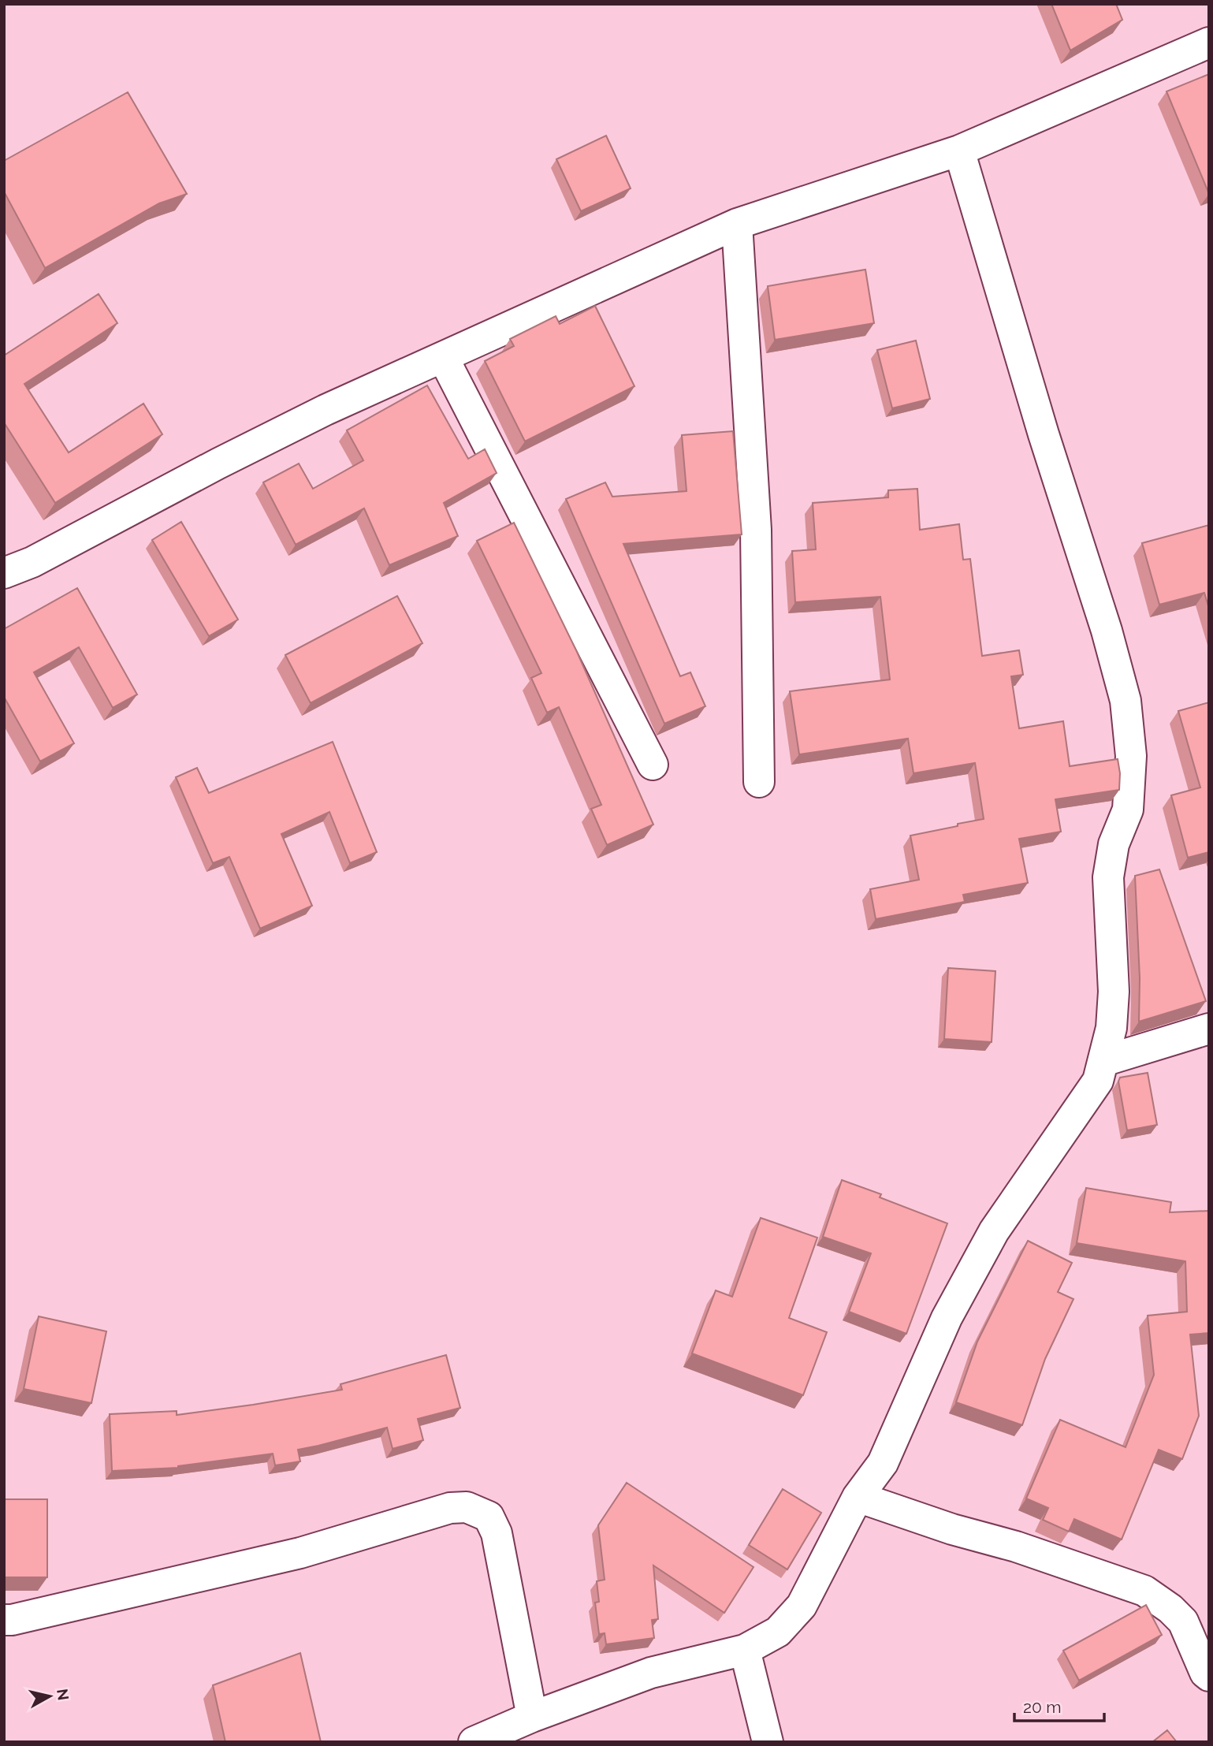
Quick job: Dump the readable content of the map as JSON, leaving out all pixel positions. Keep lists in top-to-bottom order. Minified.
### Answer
{"scale_bar":"20 m","north":"right"}
